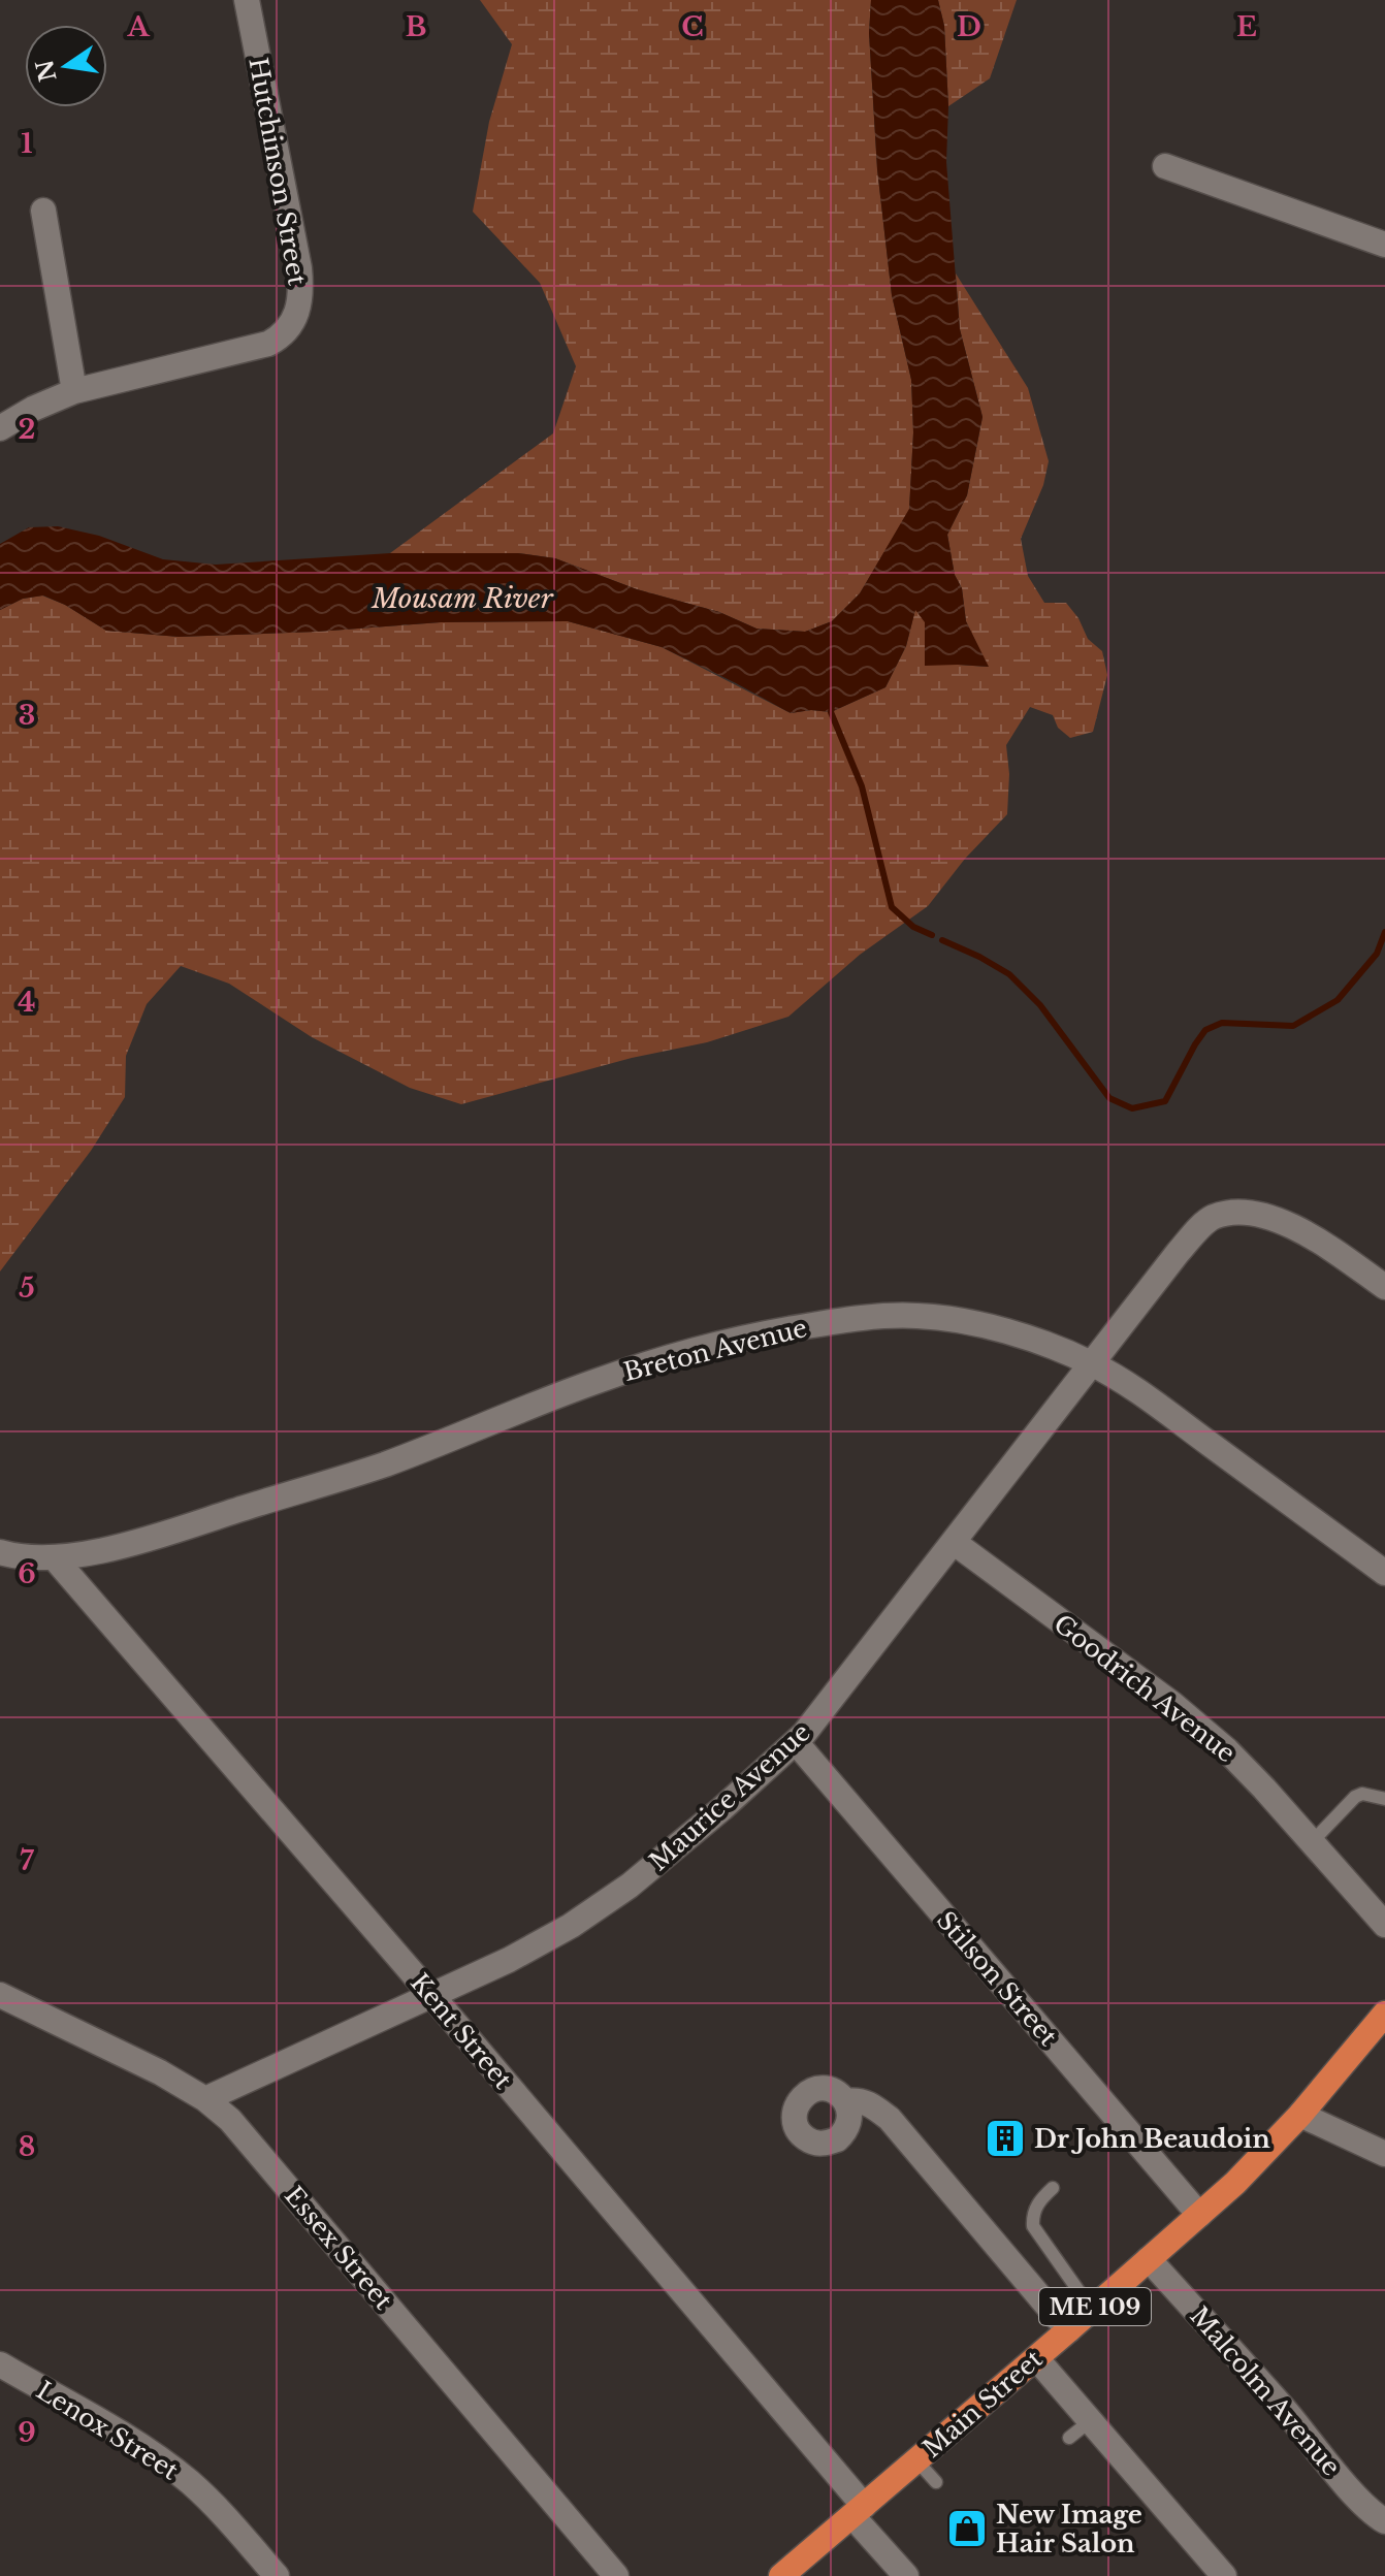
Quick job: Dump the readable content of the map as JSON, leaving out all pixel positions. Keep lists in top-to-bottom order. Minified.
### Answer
{"streets":{"highway":["ME 109","Main Street"],"street":["Hutchinson Street","Breton Avenue","Goodrich Avenue","Maurice Avenue","Stilson Street","Kent Street","Essex Street","Malcolm Avenue","Lenox Street"]},"crossings":[["Breton Avenue","Maurice Avenue"],["Breton Avenue","Kent Street"],["Goodrich Avenue","Maurice Avenue"],["Maurice Avenue","Stilson Street"],["Maurice Avenue","Kent Street"],["Maurice Avenue","Essex Street"],["Stilson Street","Main Street"],["Kent Street","Main Street"],["Malcolm Avenue","Main Street"]],"water":["Mousam River"],"places":{"building":["Dr John Beaudoin"],"shop":["New Image Hair Salon"]},"north":"left","grid":{"columns":["A","B","C","D","E"],"rows":["1","2","3","4","5","6","7","8","9"]}}
